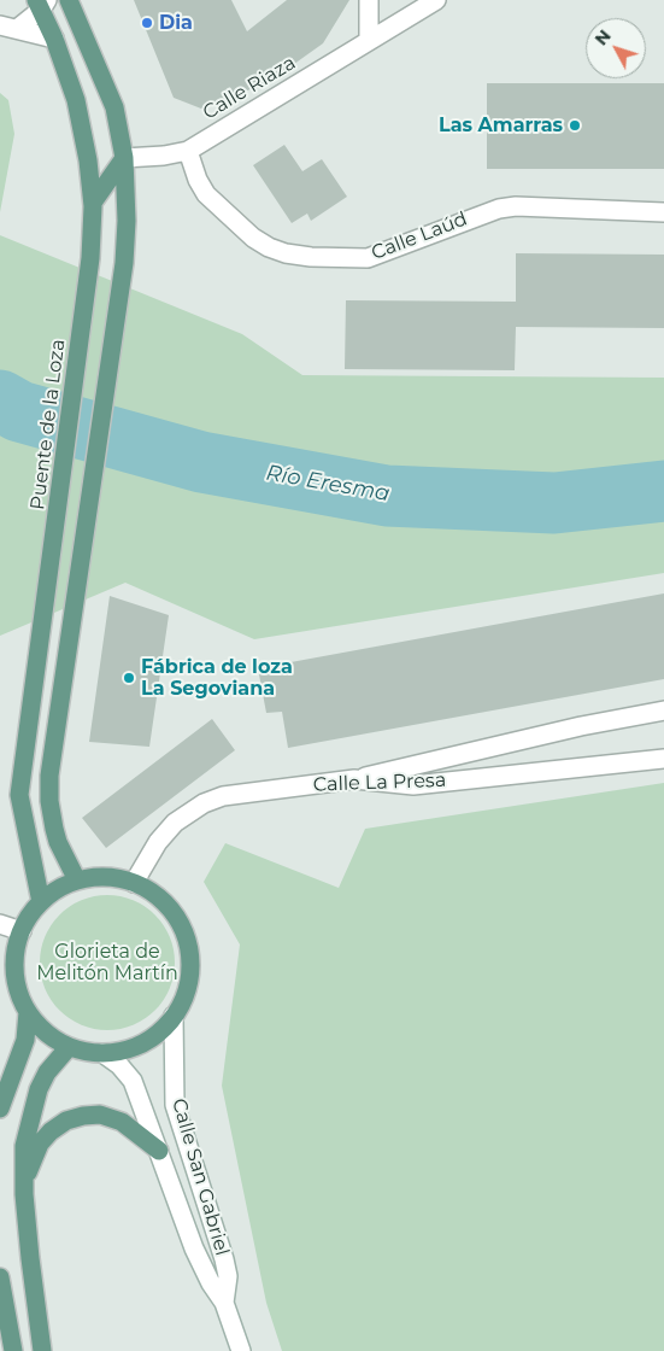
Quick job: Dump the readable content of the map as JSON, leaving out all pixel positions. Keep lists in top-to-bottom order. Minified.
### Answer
{"streets":{"main road":["Puente de la Loza"],"street":["Calle Riaza","Calle Laúd","Calle La Presa","Calle San Gabriel"]},"crossings":[["Calle Riaza","Calle Laúd"],["Puente de la Loza","Calle La Presa"],["Puente de la Loza","Calle San Gabriel"],["Calle La Presa","Calle San Gabriel"]],"water":["Río Eresma"],"parks":["Glorieta de Melitón Martín"],"places":["Dia","Las Amarras","Fábrica de loza La Segoviana"],"north":"top left"}
